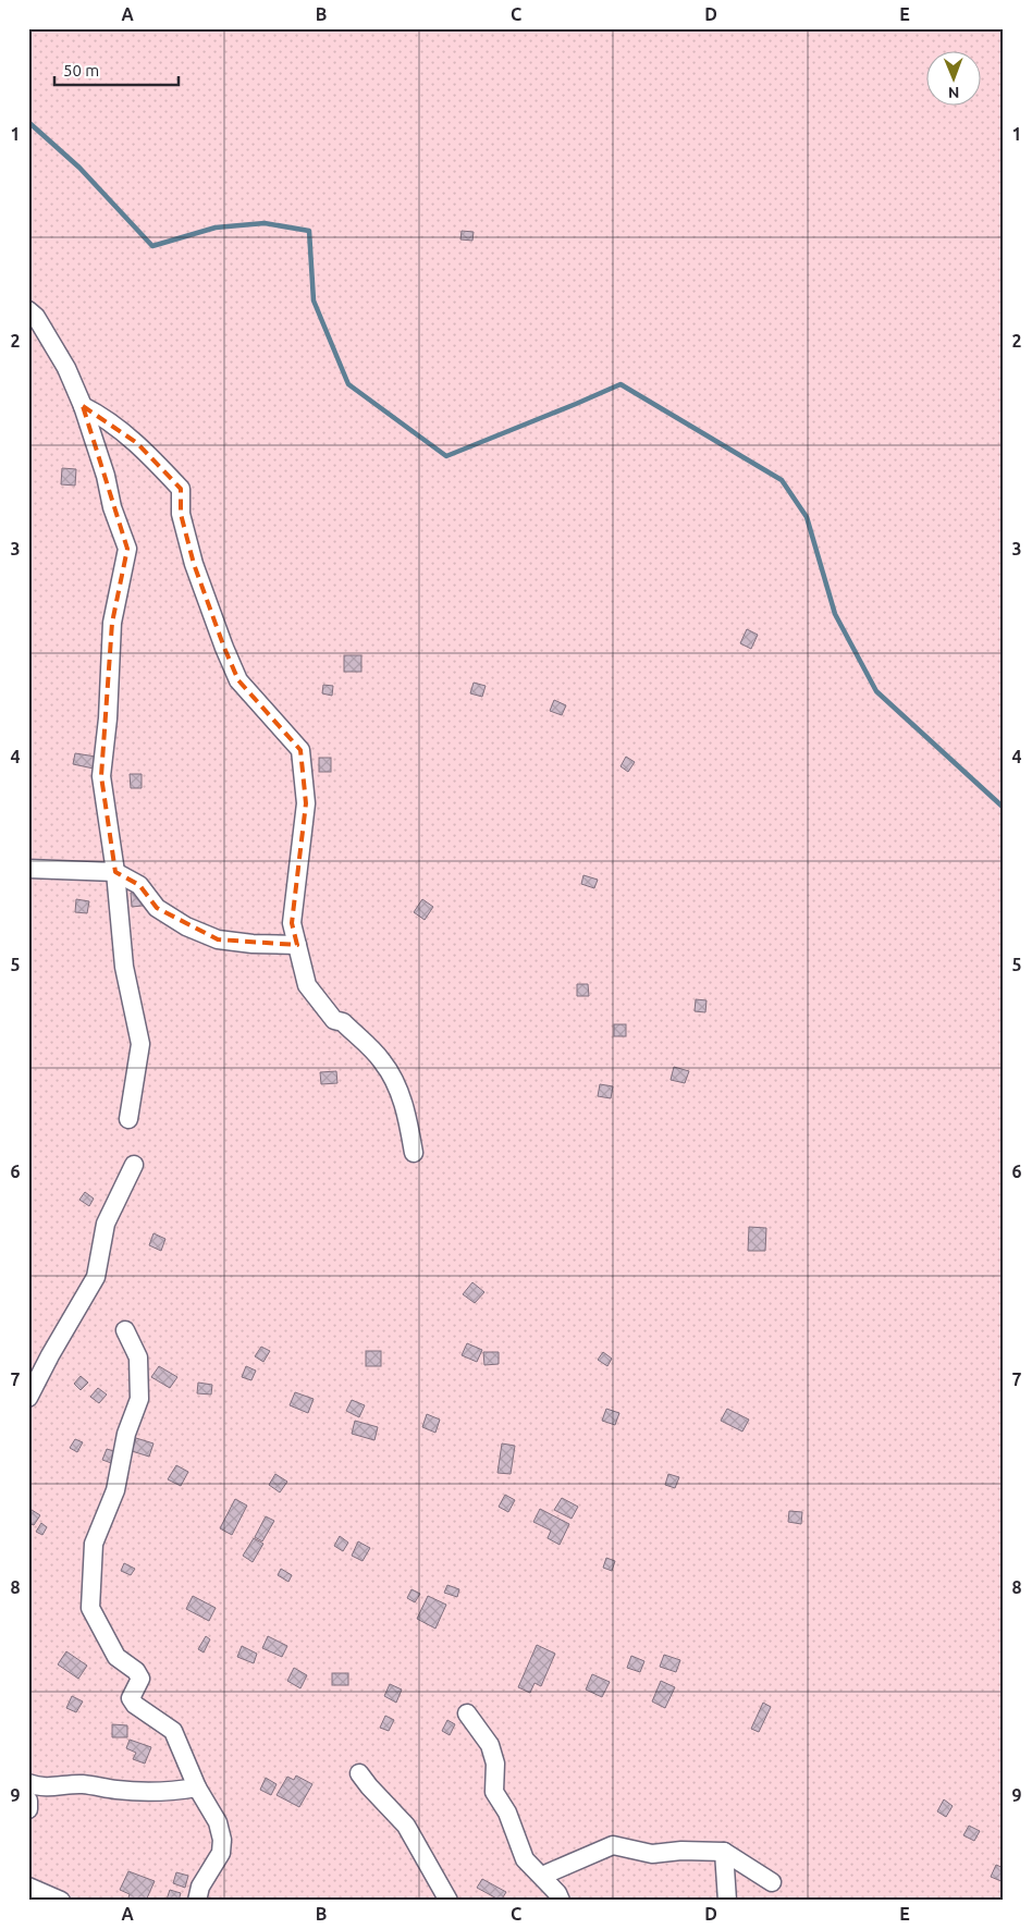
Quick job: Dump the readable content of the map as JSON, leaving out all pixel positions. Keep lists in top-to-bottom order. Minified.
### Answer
{"scale_bar":"50 m","north":"bottom","grid":{"columns":["A","B","C","D","E"],"rows":["1","2","3","4","5","6","7","8","9"]}}
